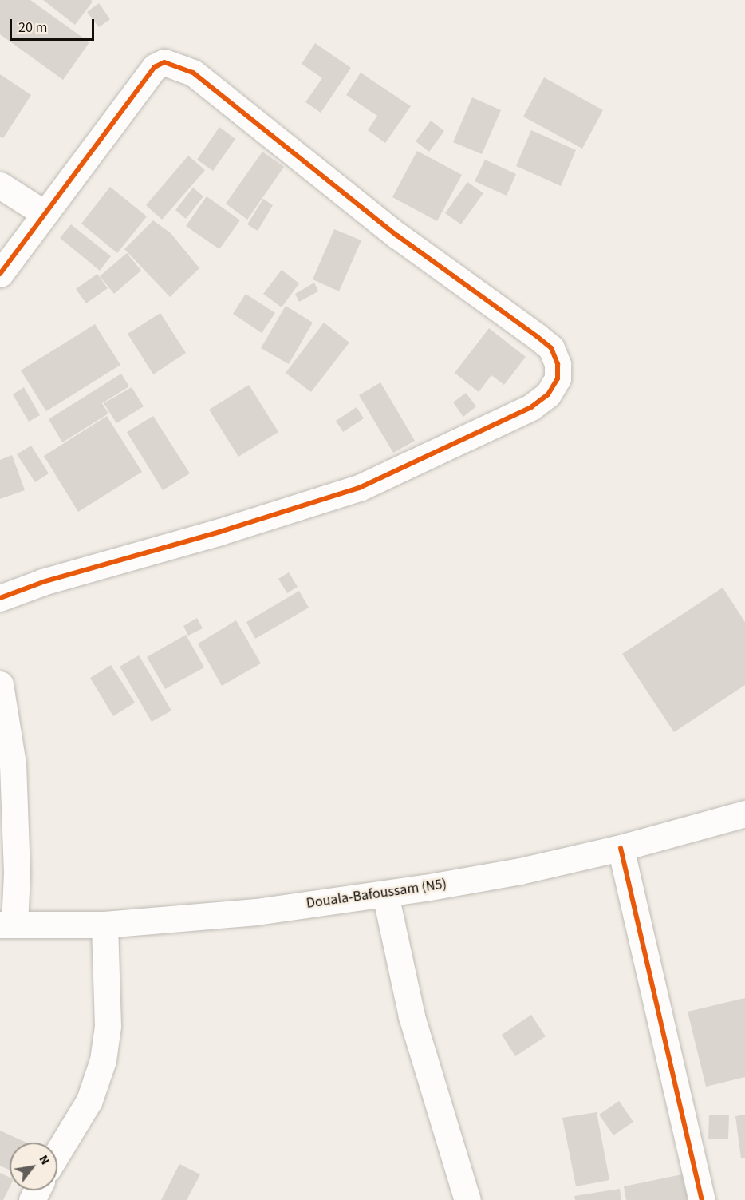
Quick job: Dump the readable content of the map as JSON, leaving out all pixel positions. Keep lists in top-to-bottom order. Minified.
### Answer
{"streets":{"main road":["Douala-Bafoussam (N5)"]},"scale_bar":"20 m","north":"top right"}
